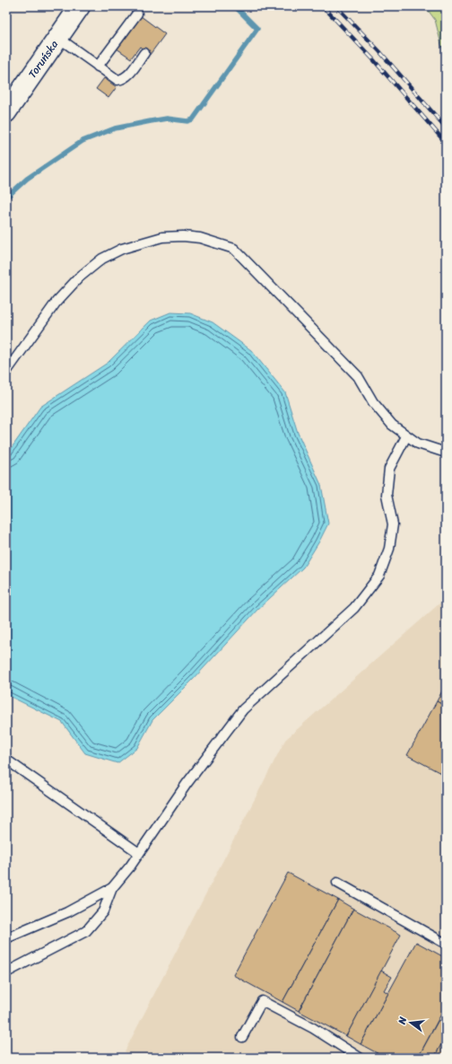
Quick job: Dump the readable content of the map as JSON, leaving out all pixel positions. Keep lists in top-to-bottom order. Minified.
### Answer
{"streets":{"street":["Toruńska"]},"north":"left"}
